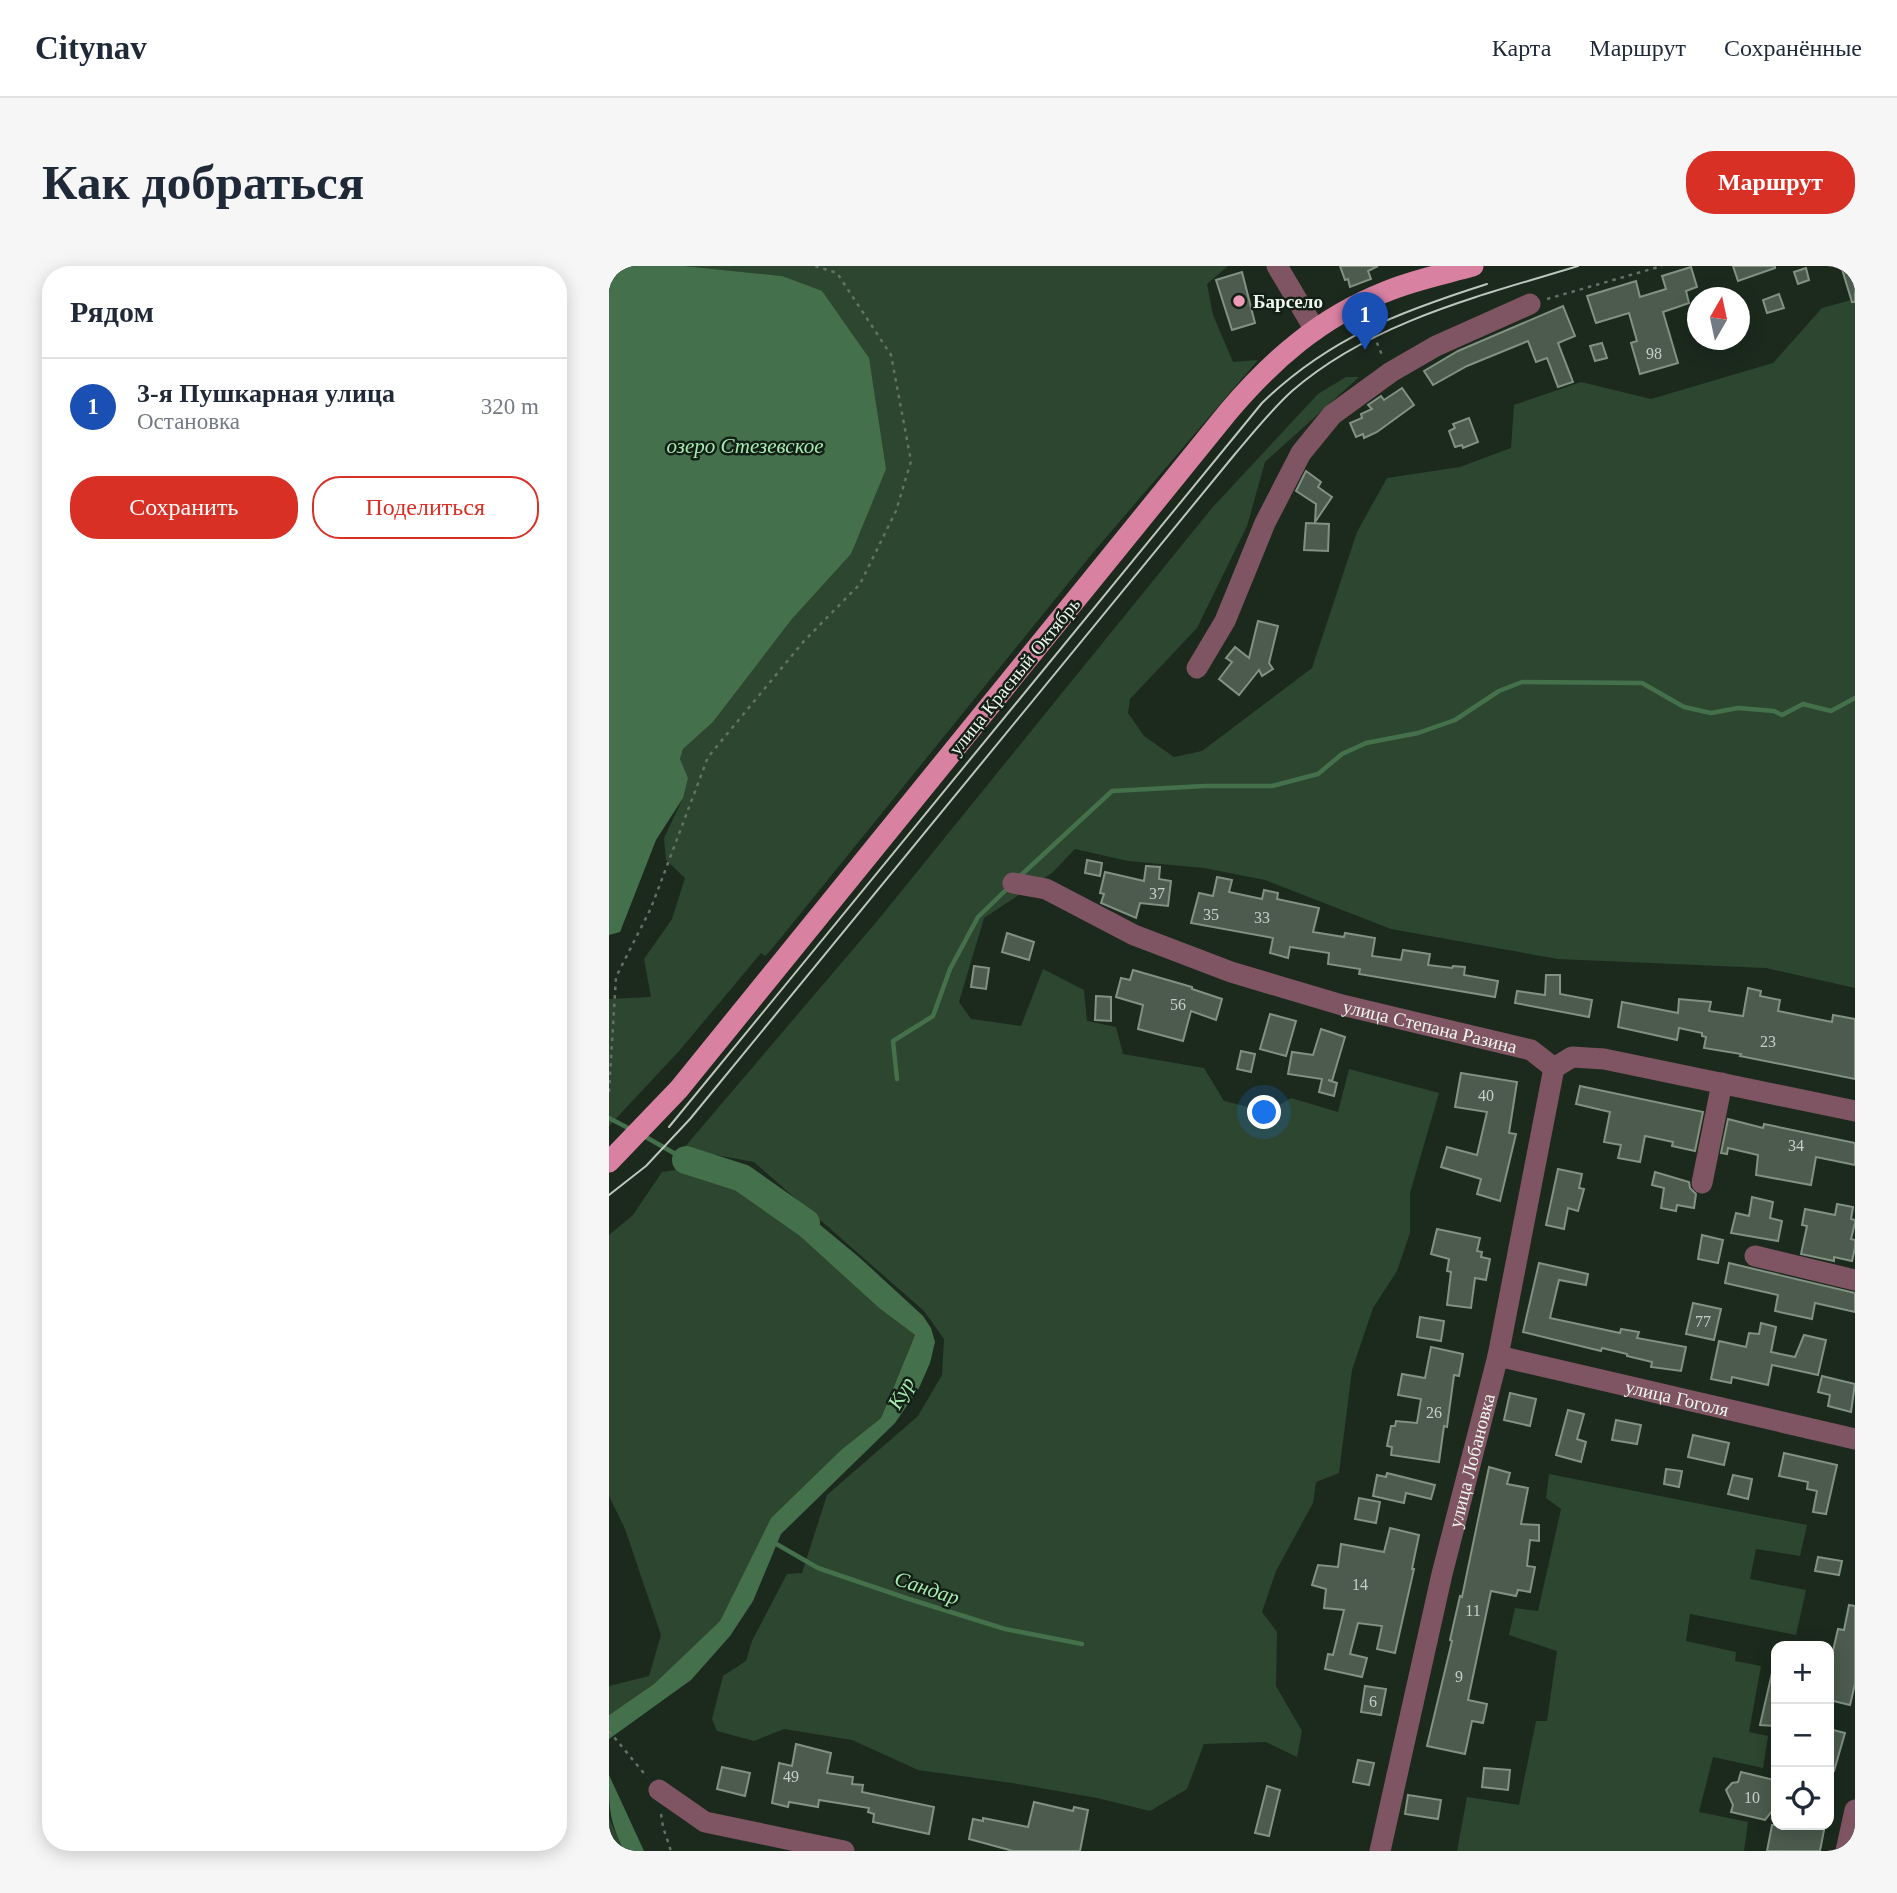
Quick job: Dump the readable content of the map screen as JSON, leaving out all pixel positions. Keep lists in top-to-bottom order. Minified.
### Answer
{"streets":{"main road":["улица Красный Октябрь"],"street":["улица Степана Разина","улица Гоголя","улица Лобановка"]},"crossings":[["улица Степана Разина","улица Лобановка"],["улица Гоголя","улица Лобановка"]],"water":["озеро Стезевское","Кур","Сандар"],"places":["Барсело"],"house_numbers":["98","37","35","33","56","23","40","34","77","26","14","11","9","6","49","10"],"north":"top","page":{"header":"Citynav","nav":["Карта","Маршрут","Сохранённые"],"buttons":["Маршрут",["Сохранить","Поделиться"]],"title":"Как добраться","heading":"Рядом","pins":"1","list":[{"mark":"1","name":"3-я Пушкарная улица","note":"Остановка","value":"320 m"}],"map_buttons":["+","−"]}}
